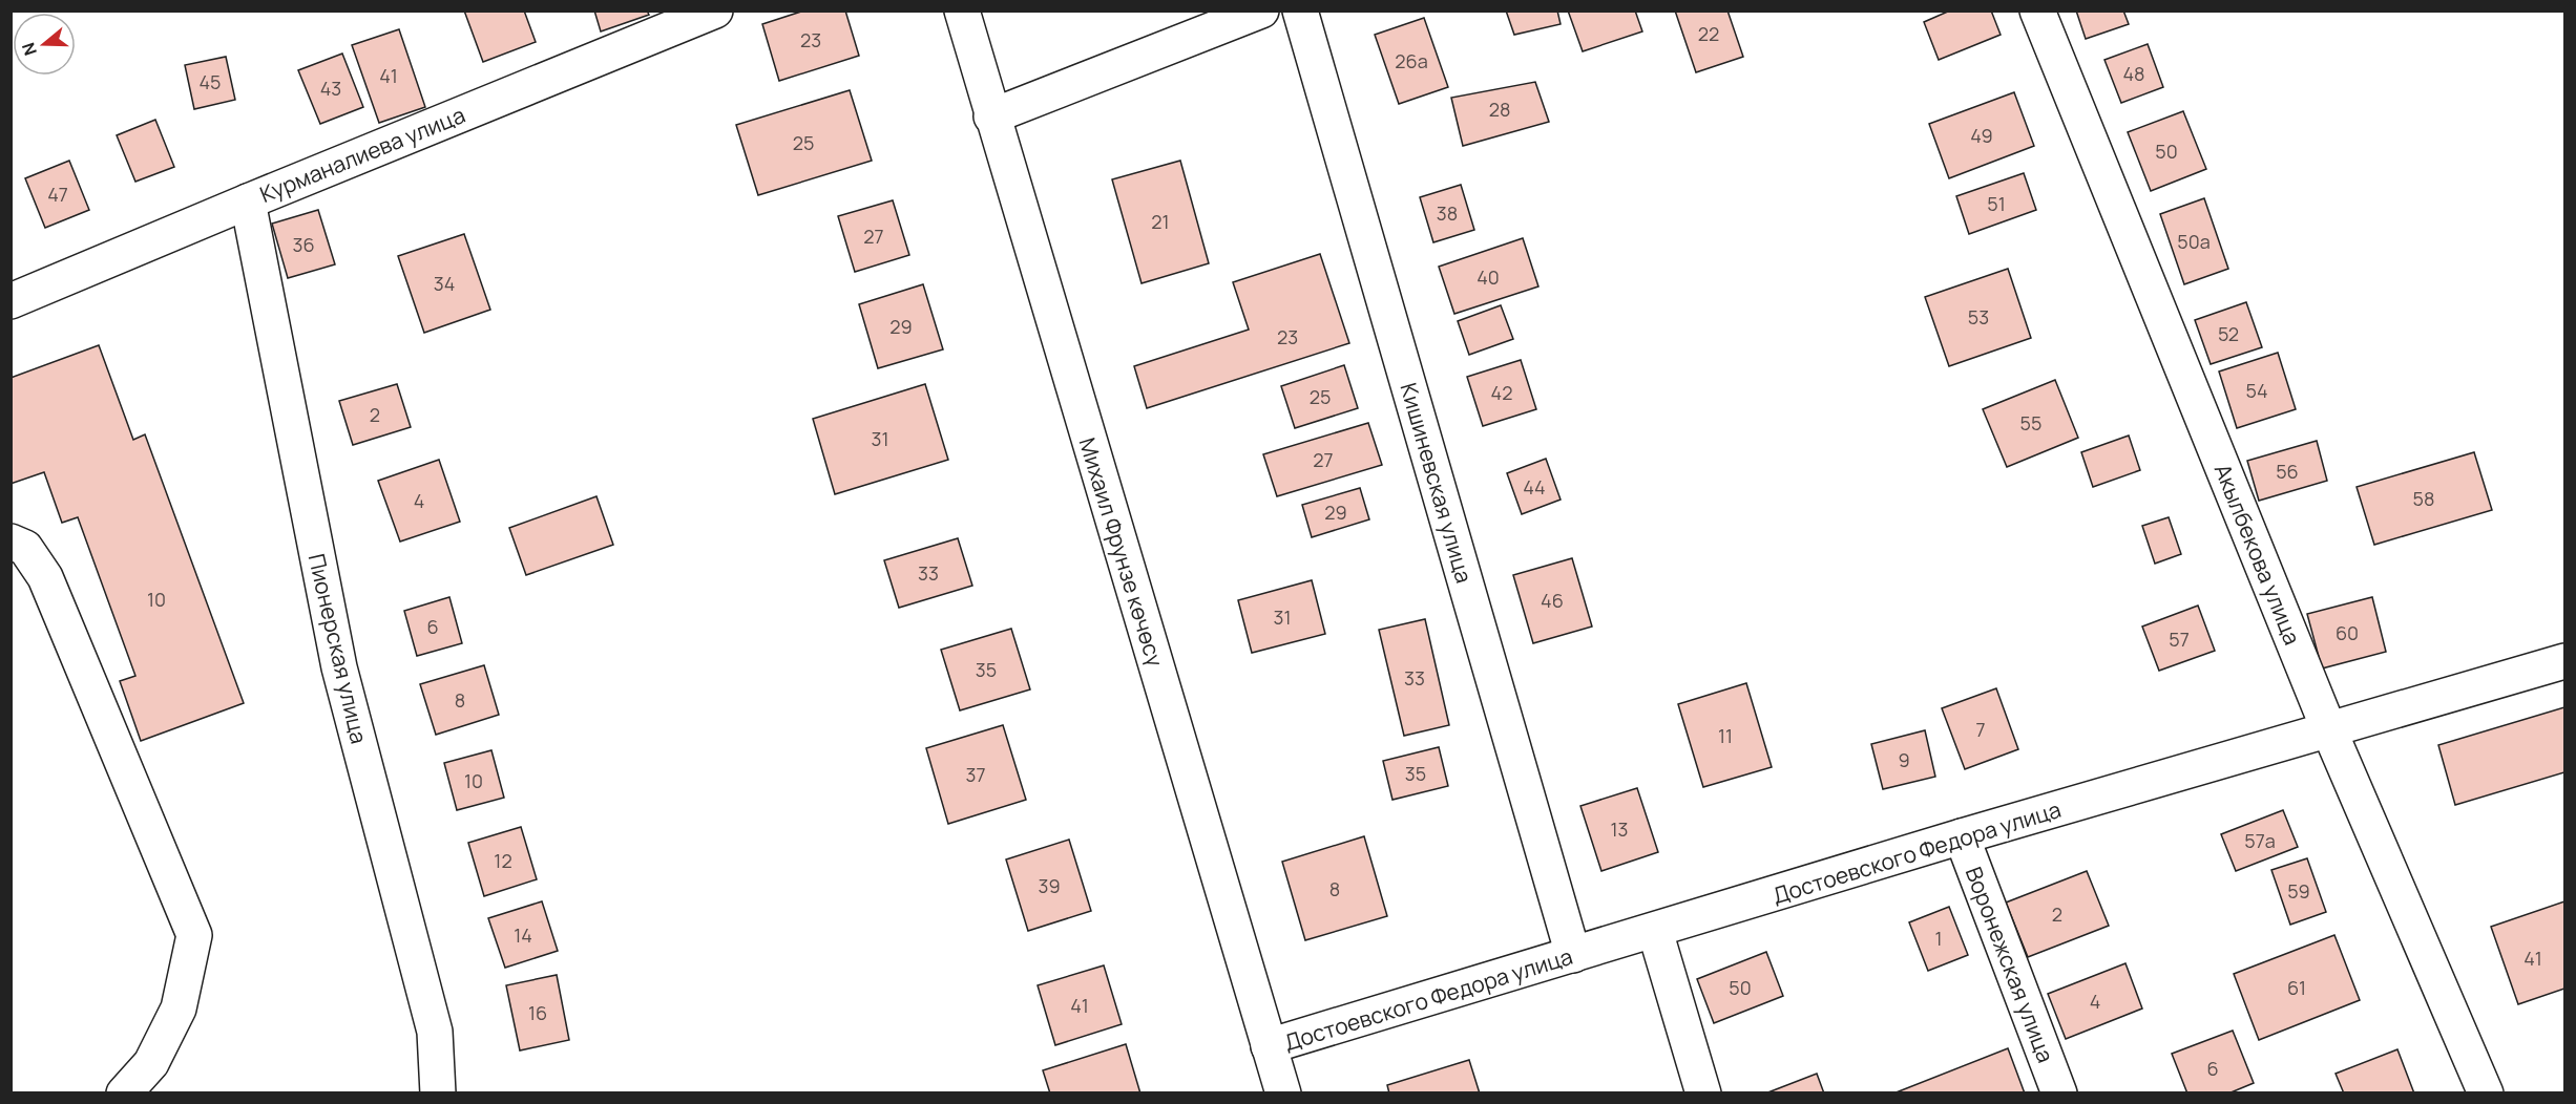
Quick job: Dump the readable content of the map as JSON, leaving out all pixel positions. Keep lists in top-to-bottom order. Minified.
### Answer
{"streets":{"street":["Курманалиева улица","Кишиневская улица","Михаил Фрунзе көчөсү","Акылбекова улица","Пионерская улица","Достоевского Федора улица","Воронежская улица"]},"crossings":[["Курманалиева улица","Пионерская улица"],["Кишиневская улица","Достоевского Федора улица"],["Михаил Фрунзе көчөсү","Достоевского Федора улица"],["Акылбекова улица","Достоевского Федора улица"],["Достоевского Федора улица","Воронежская улица"]],"house_numbers":["22","23","26а","48","41","45","43","28","49","25","50","47","51","38","21","27","50а","36","40","34","53","29","52","23","54","42","25","2","55","31","27","56","44","58","4","29","33","10","46","31","6","60","57","35","33","8","7","11","9","35","37","10","13","57a","12","39","8","59","2","14","1","41","50","61","4","41","16","6"],"north":"left"}
